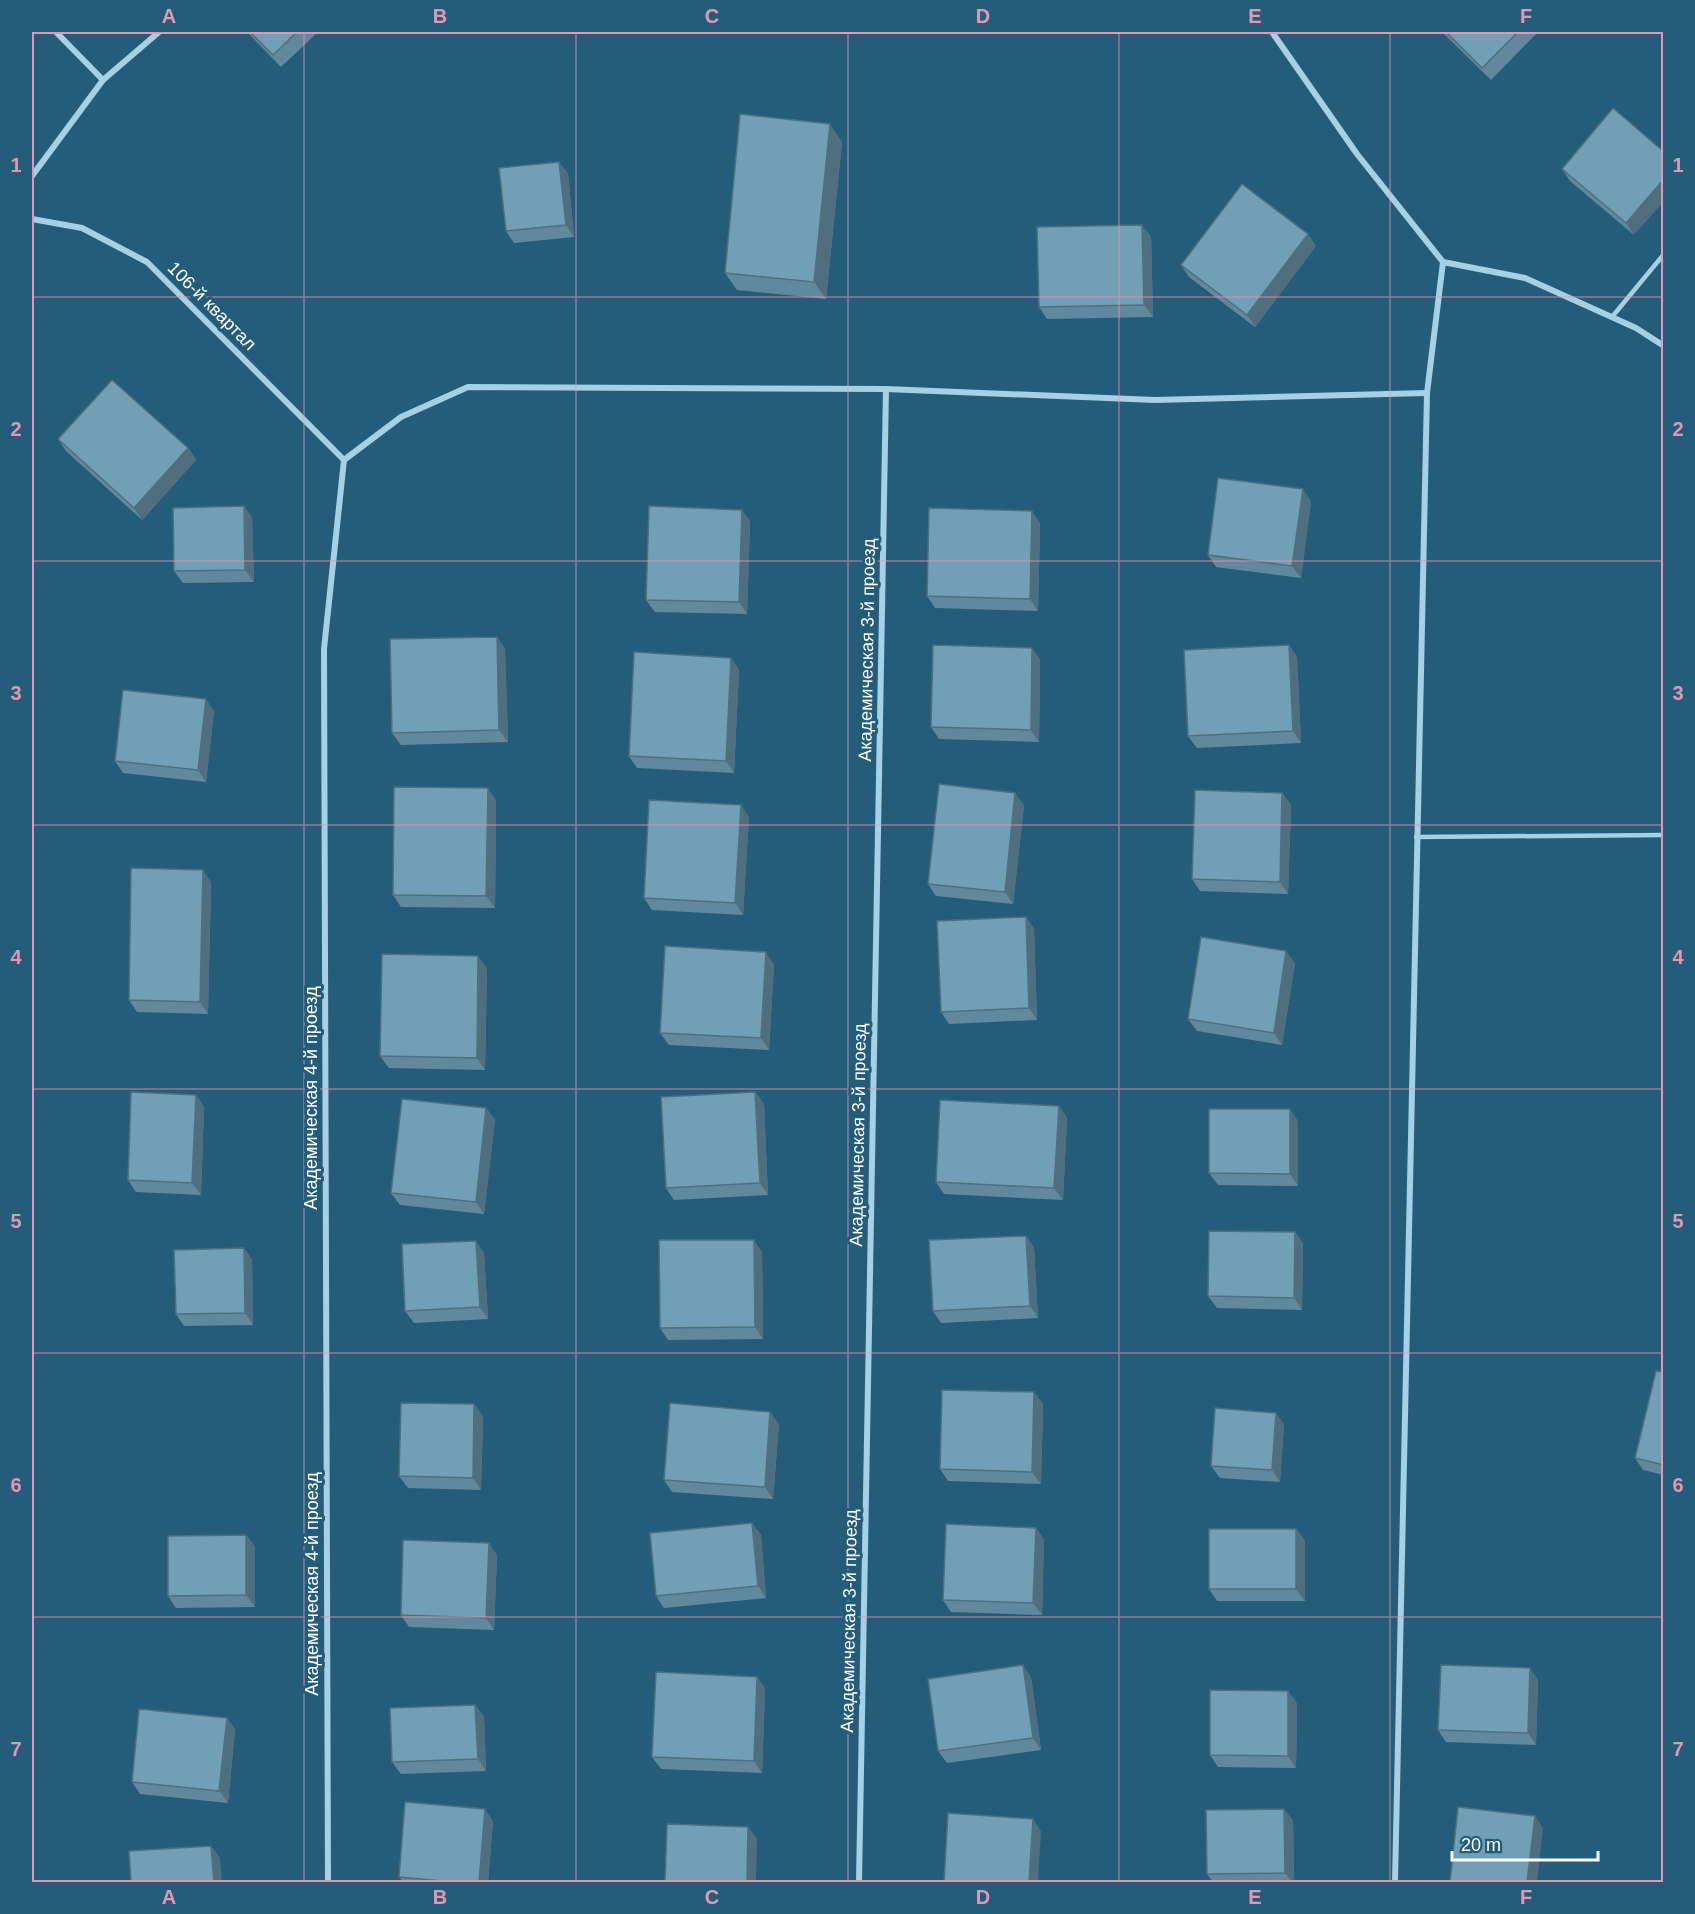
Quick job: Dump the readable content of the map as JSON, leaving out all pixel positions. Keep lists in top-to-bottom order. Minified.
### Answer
{"streets":{"street":["106-й квартал","Академическая 3-й проезд","Академическая 4-й проезд"]},"crossings":[["106-й квартал","Академическая 4-й проезд"]],"scale_bar":"20 m","grid":{"columns":["A","B","C","D","E","F"],"rows":["1","2","3","4","5","6","7"]}}
